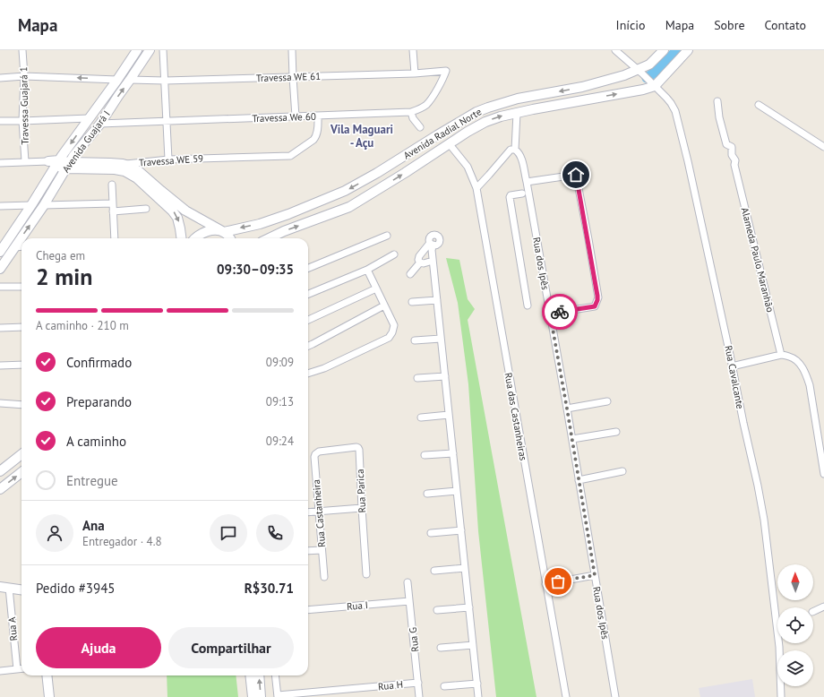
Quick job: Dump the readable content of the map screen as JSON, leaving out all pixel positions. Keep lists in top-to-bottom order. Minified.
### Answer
{"streets":{"main road":["Avenida Radial Norte","Avenida Guajará I","Travessa WE 59"],"street":["Travessa WE 61","Travessa Guajará 1","Travessa We 60","Alameda Paulo Maranhão","Rua dos Ipês","Rua Cavalcante","Rua das Castanheiras","Rua Parica","Rua Castanheira","Rua I","Rua A","Rua G","Rua H"]},"crossings":[["Travessa WE 61","Travessa We 60"],["Travessa WE 61","Avenida Guajará I"],["Travessa We 60","Avenida Guajará I"],["Travessa We 60","Travessa WE 59"],["Avenida Radial Norte","Rua Cavalcante"],["Avenida Radial Norte","Rua das Castanheiras"],["Avenida Guajará I","Travessa WE 59"],["Rua Parica","Rua Castanheira"],["Rua I","Rua G"],["Rua G","Rua H"]],"districts":["Vila Maguari - Açu"],"north":"top","page":{"header":"Mapa","nav":["Início","Mapa","Sobre","Contato"],"heading":["2 min","Chega em","09:30–09:35"],"panel":["Ana","Entregador · 4.8","Pedido #3945","R$30.71"],"bar":"A caminho · 210 m","list":[["Confirmado","09:09"],["Preparando","09:13"],["A caminho","09:24"],"Entregue"],"buttons":["Ajuda","Compartilhar"]}}
